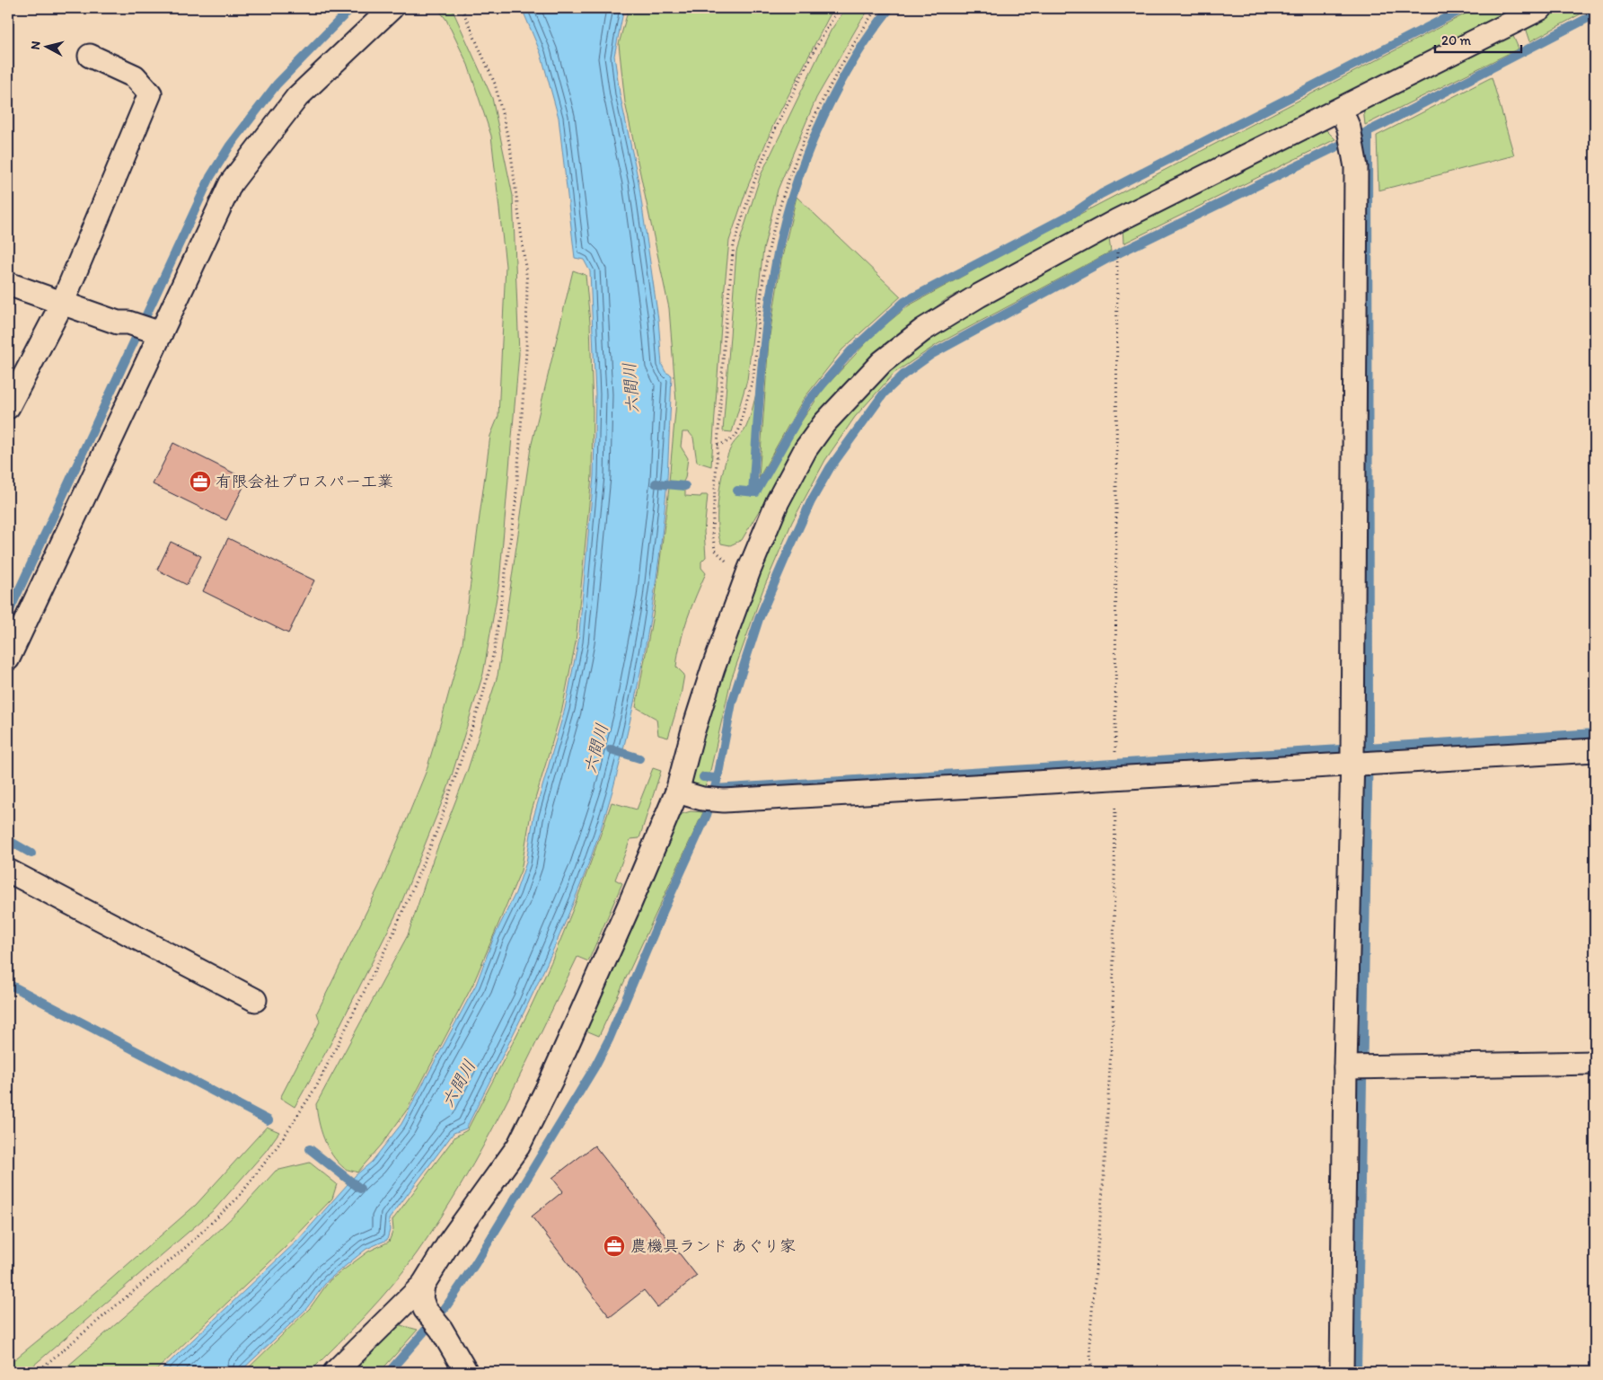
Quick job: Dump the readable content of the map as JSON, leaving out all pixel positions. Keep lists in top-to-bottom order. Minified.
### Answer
{"water":["六間川"],"places":{"office":["有限会社プロスパー工業","農機具ランド あぐり家"]},"scale_bar":"20 m","north":"left"}
